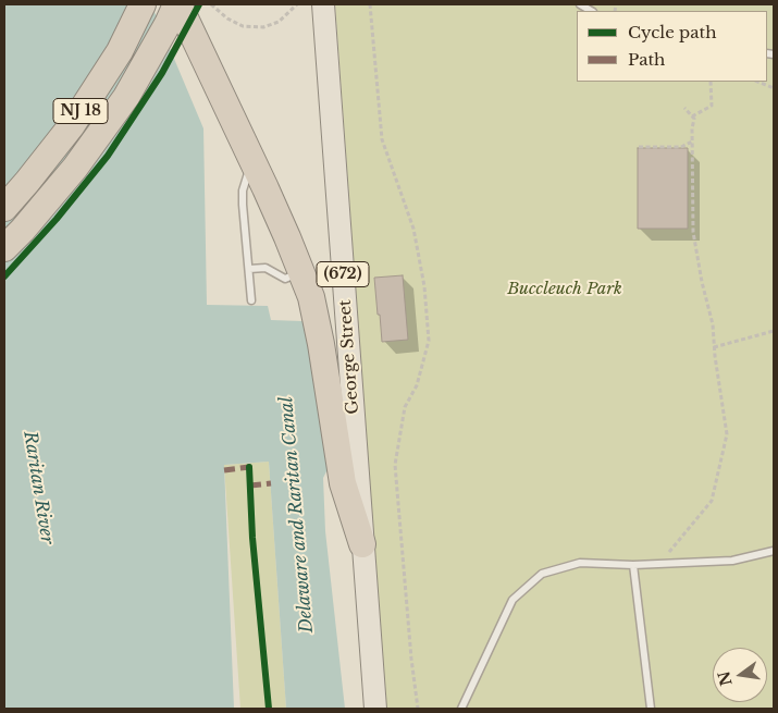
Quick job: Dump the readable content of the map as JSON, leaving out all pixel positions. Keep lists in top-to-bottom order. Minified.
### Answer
{"streets":{"highway":["NJ 18"],"main road":["(672)","George Street"]},"water":["Raritan River","Delaware and Raritan Canal"],"parks":["Buccleuch Park"],"legend":["Cycle path","Path"],"north":"left"}
